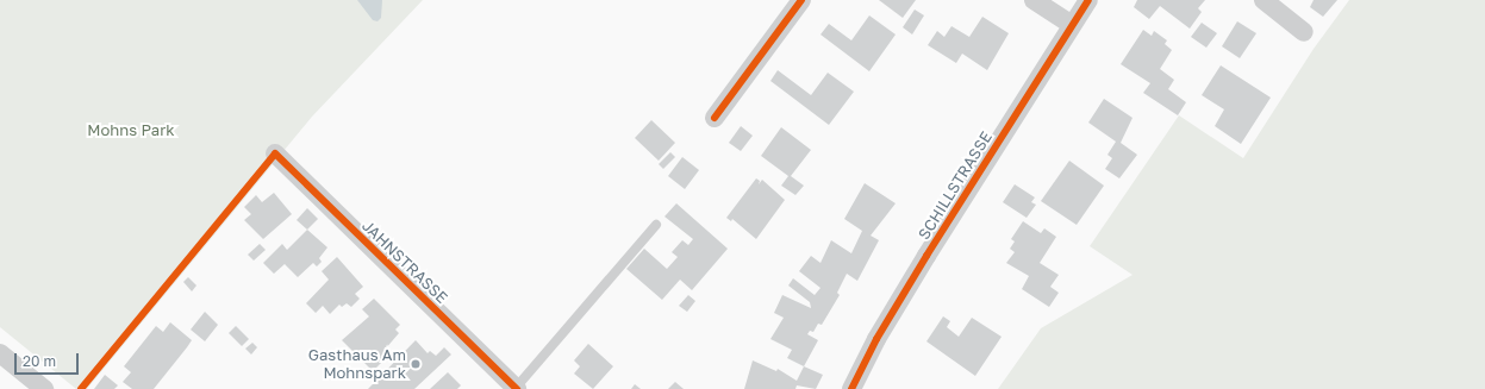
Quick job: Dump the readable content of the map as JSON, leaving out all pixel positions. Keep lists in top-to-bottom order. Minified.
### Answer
{"streets":{"street":["SCHILLSTRASSE","JAHNSTRASSE"]},"parks":["Mohns Park"],"places":["Gasthaus Am Mohnspark"],"scale_bar":"20 m"}
